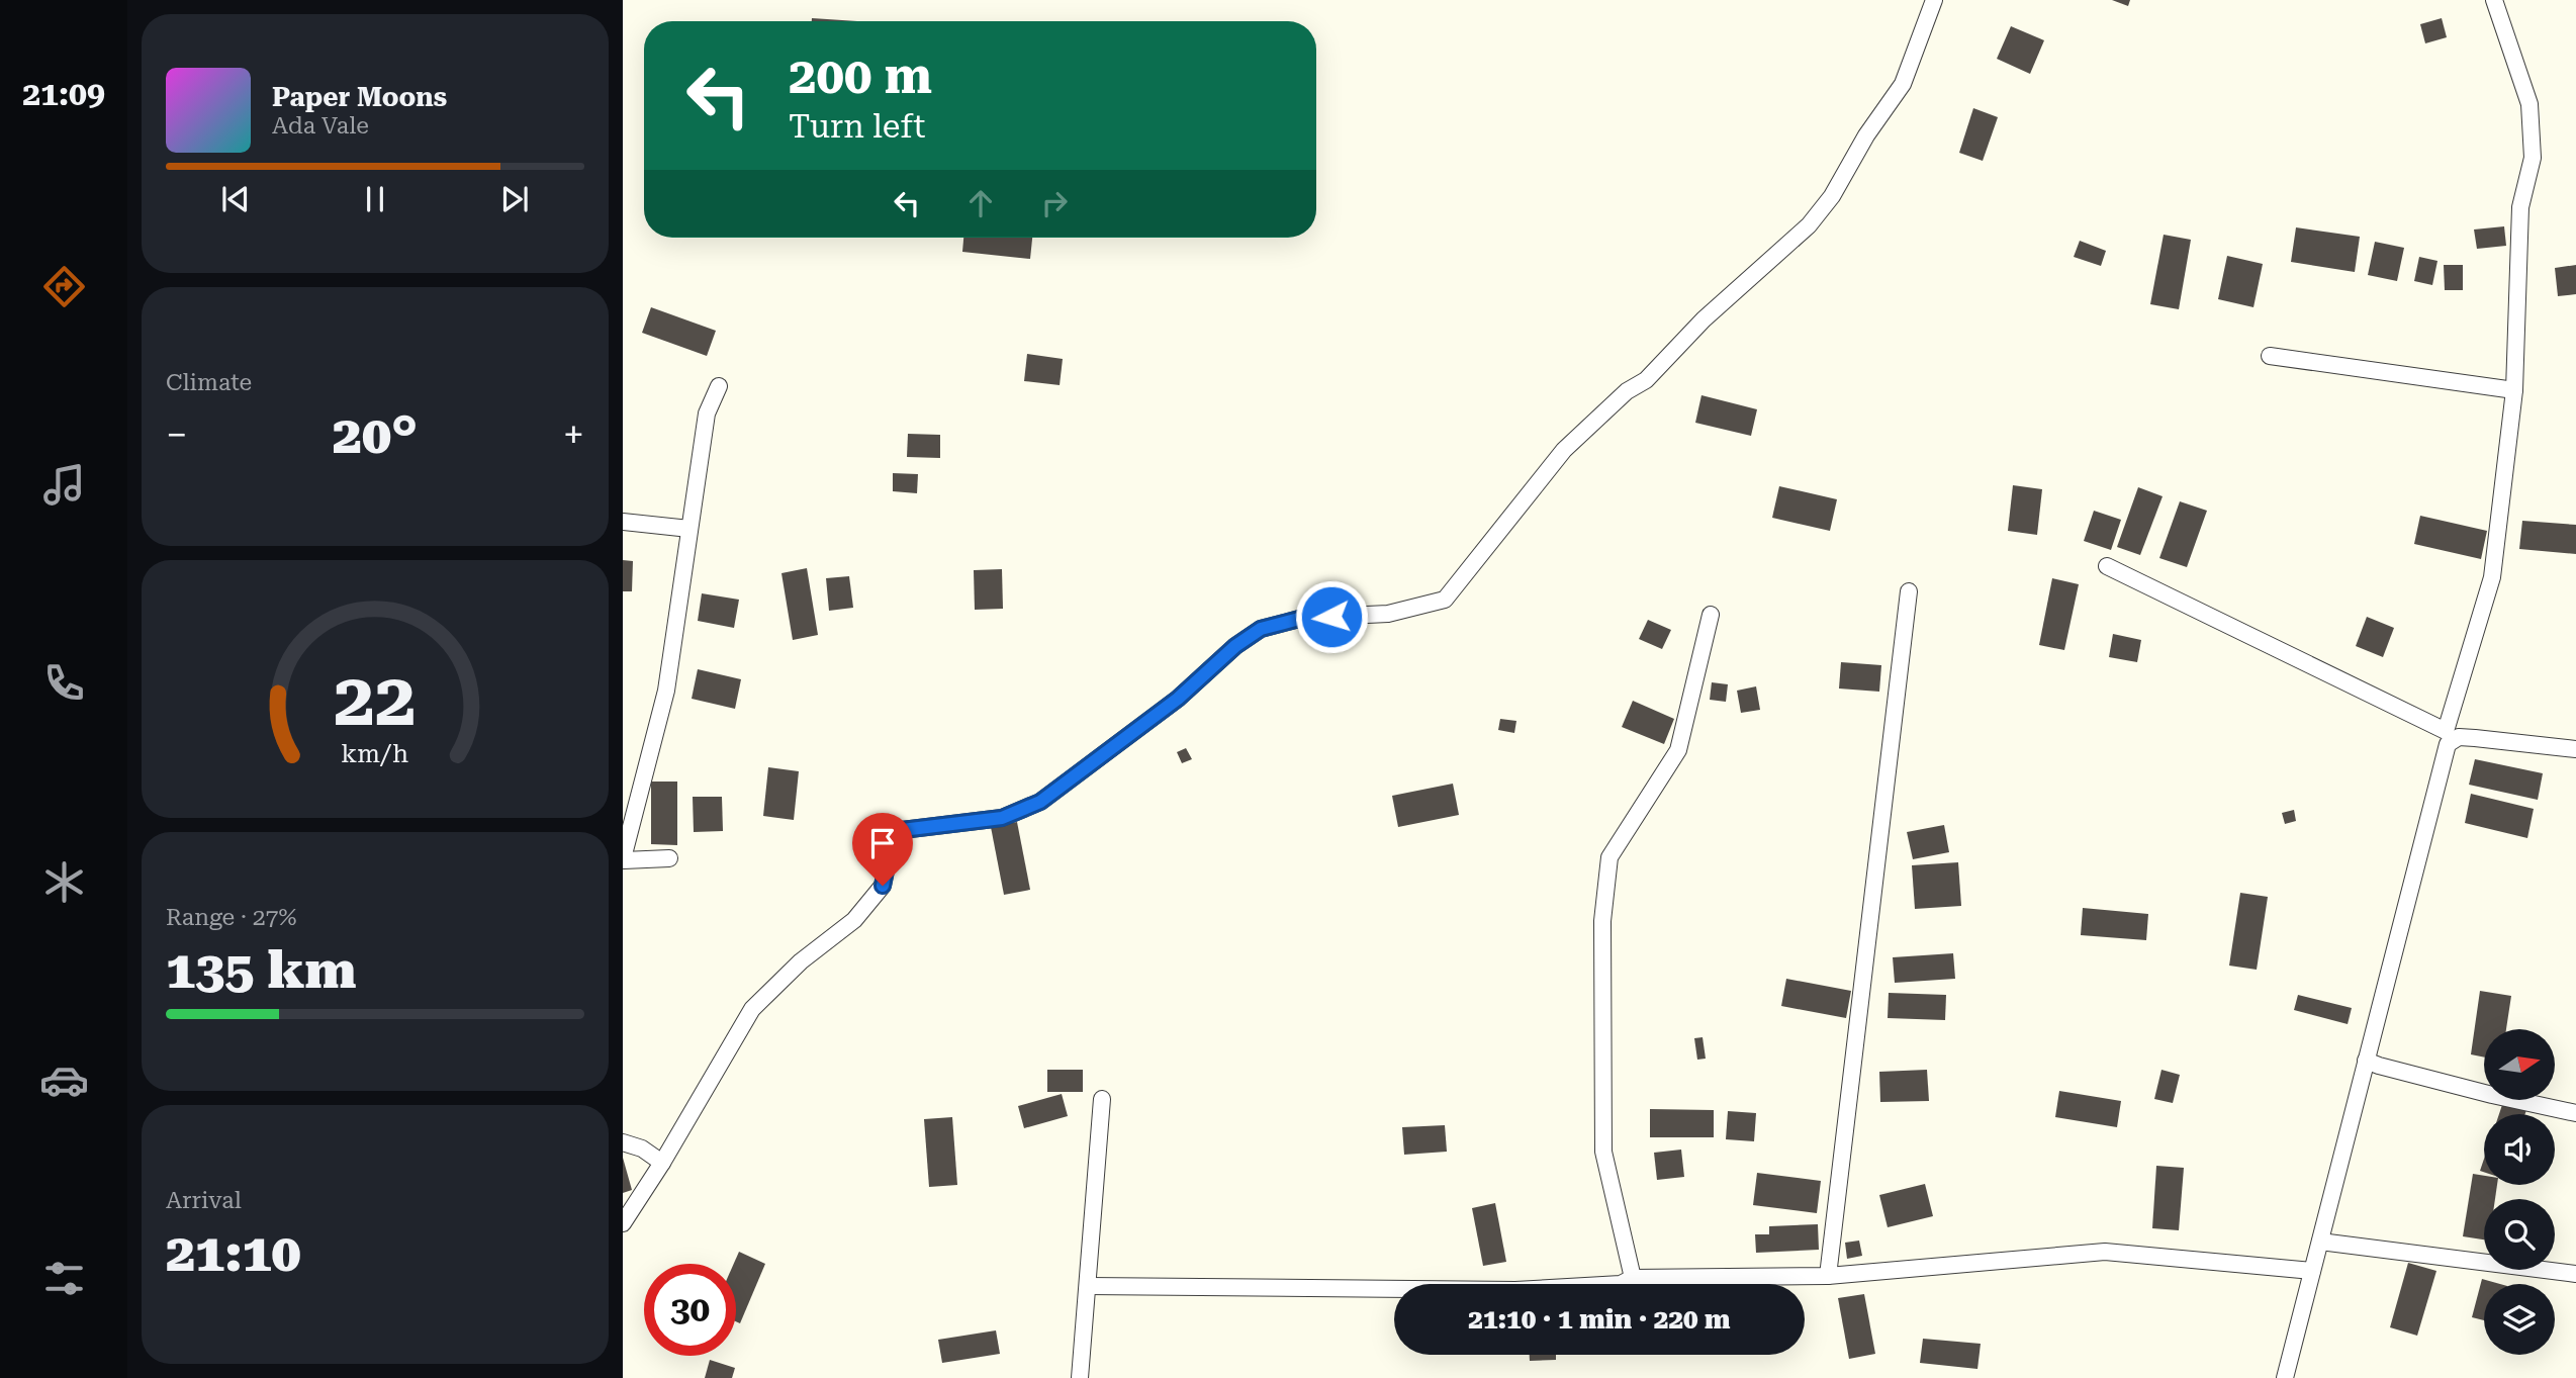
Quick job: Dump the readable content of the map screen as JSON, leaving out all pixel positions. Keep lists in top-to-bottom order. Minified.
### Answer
{"north":"right","page":{"tabs":"21:09","turn":["200 m","Turn left"],"song":["Paper Moons","Ada Vale"],"tile":["Climate",["Range · 27%","135 km"],["Arrival","21:10"]],"heat":["−","20°","+"],"limit":"30","trip":"21:10 · 1 min · 220 m","gauge":["22","km/h"]}}
